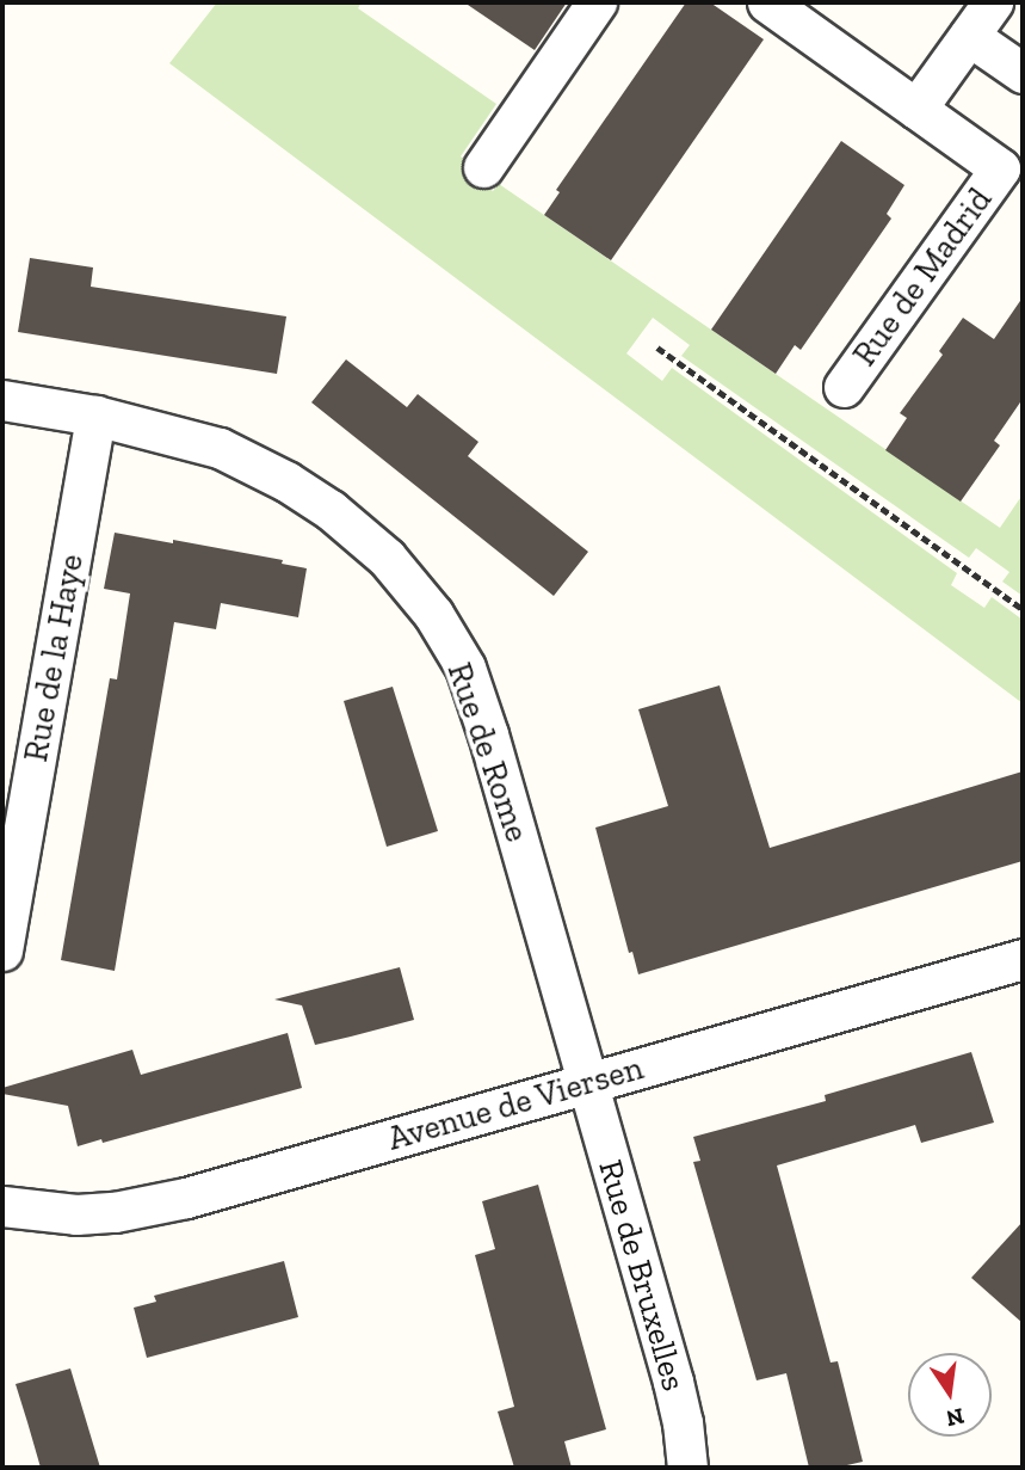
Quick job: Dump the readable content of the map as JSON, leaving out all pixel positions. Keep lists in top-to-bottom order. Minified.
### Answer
{"streets":{"street":["Rue de Madrid","Rue de la Haye","Rue de Rome","Avenue de Viersen","Rue de Bruxelles"]},"crossings":[["Rue de la Haye","Rue de Rome"],["Rue de Rome","Avenue de Viersen"],["Rue de Rome","Rue de Bruxelles"],["Avenue de Viersen","Rue de Bruxelles"]],"north":"bottom"}
